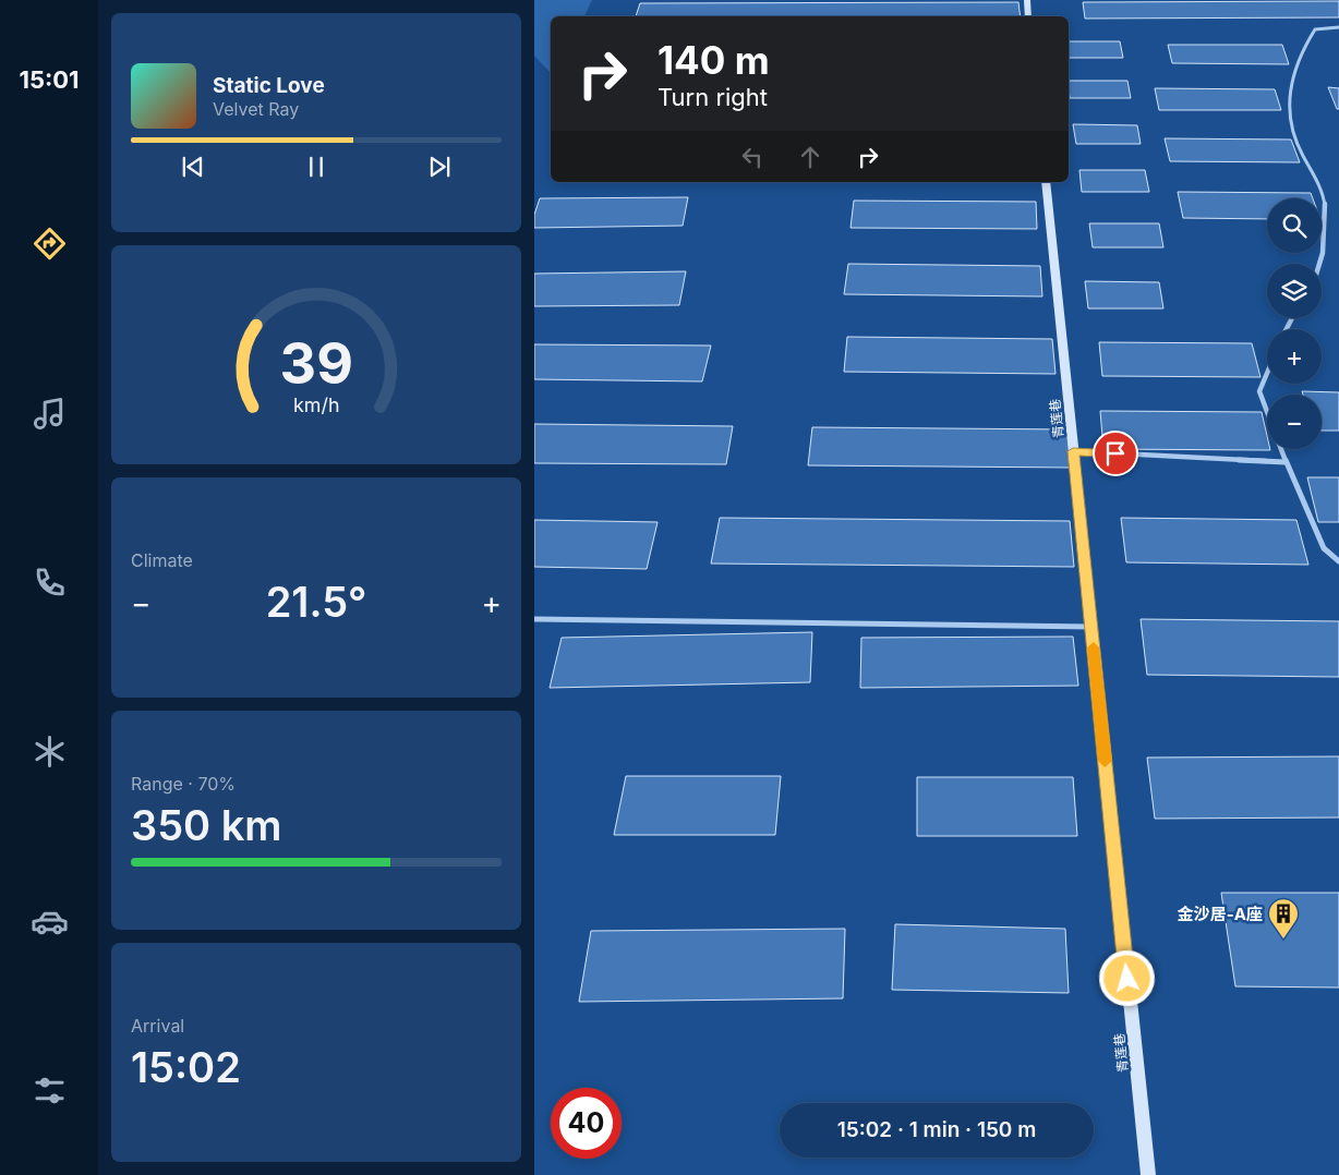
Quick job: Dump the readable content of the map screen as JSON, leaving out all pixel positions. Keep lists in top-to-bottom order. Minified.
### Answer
{"streets":{"street":["青莲巷"]},"places":{"building":["金沙居-A座"]},"page":{"tabs":"15:01","turn":["140 m","Turn right"],"song":["Static Love","Velvet Ray"],"map_buttons":["+","−"],"tile":["Climate",["Range · 70%","350 km"],["Arrival","15:02"]],"heat":["−","21.5°","+"],"limit":"40","trip":"15:02 · 1 min · 150 m","gauge":["39","km/h"]}}
